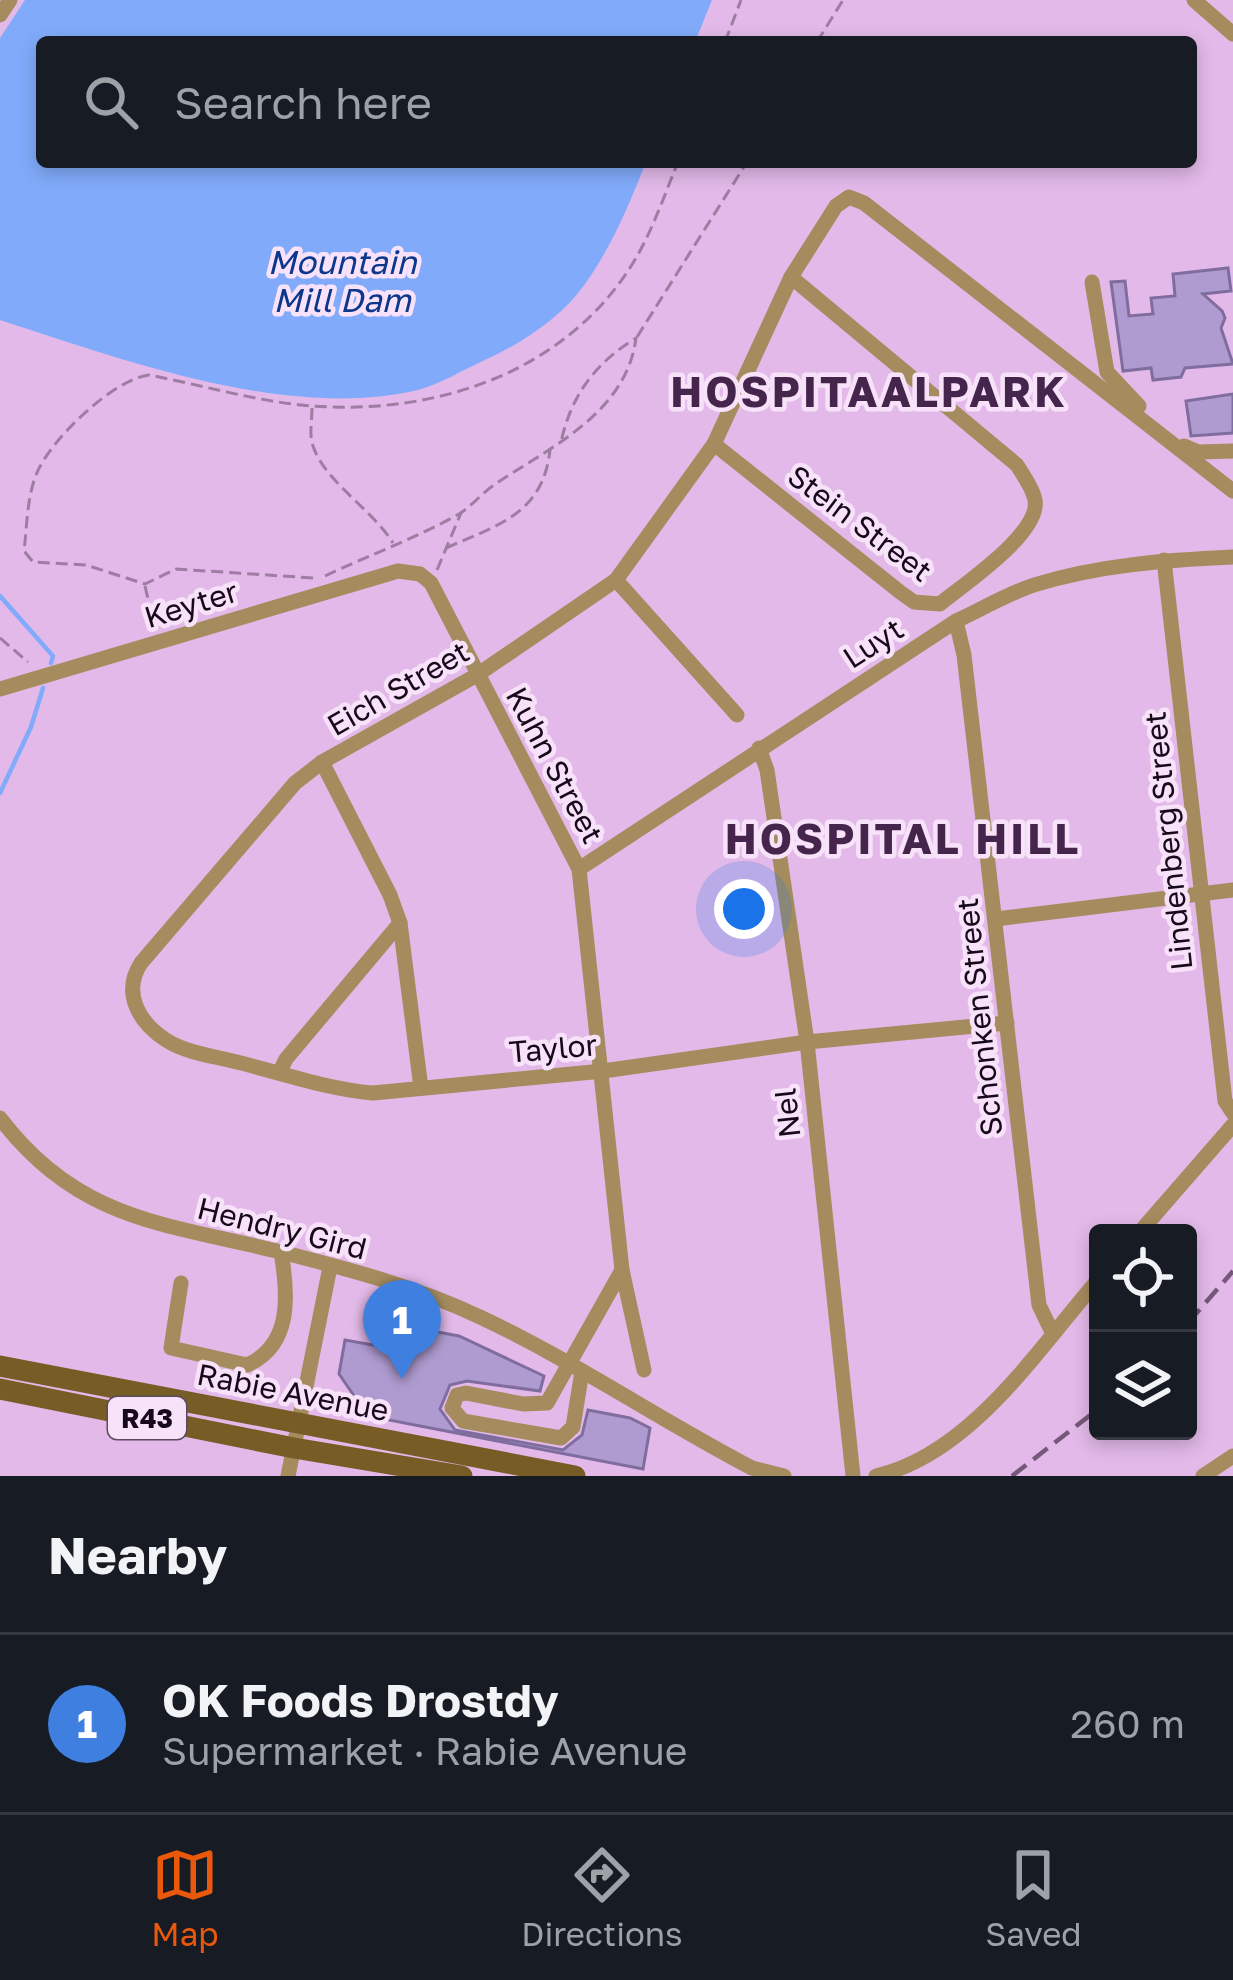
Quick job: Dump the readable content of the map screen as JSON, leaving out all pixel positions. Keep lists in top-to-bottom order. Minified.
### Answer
{"streets":{"main road":["Rabie Avenue","R43"],"street":["Stein Street","Keyter","Luyt","Eich Street","Kuhn Street","Lindenberg Street","Schonken Street","Taylor","Nel","Hendry Gird"]},"crossings":[["Stein Street","Eich Street"],["Keyter","Kuhn Street"],["Luyt","Kuhn Street"],["Luyt","Lindenberg Street"],["Luyt","Schonken Street"],["Luyt","Nel"],["Eich Street","Kuhn Street"],["Eich Street","Taylor"],["Kuhn Street","Taylor"],["Schonken Street","Taylor"],["Taylor","Nel"]],"districts":["HOSPITAALPARK","HOSPITAL HILL"],"water":["Mountain Mill Dam"],"page":{"search":"Search here","pins":"1","heading":"Nearby","list":[{"mark":"1","name":"OK Foods Drostdy","note":"Supermarket · Rabie Avenue","value":"260 m"}],"nav":["Map","Directions","Saved"]}}
